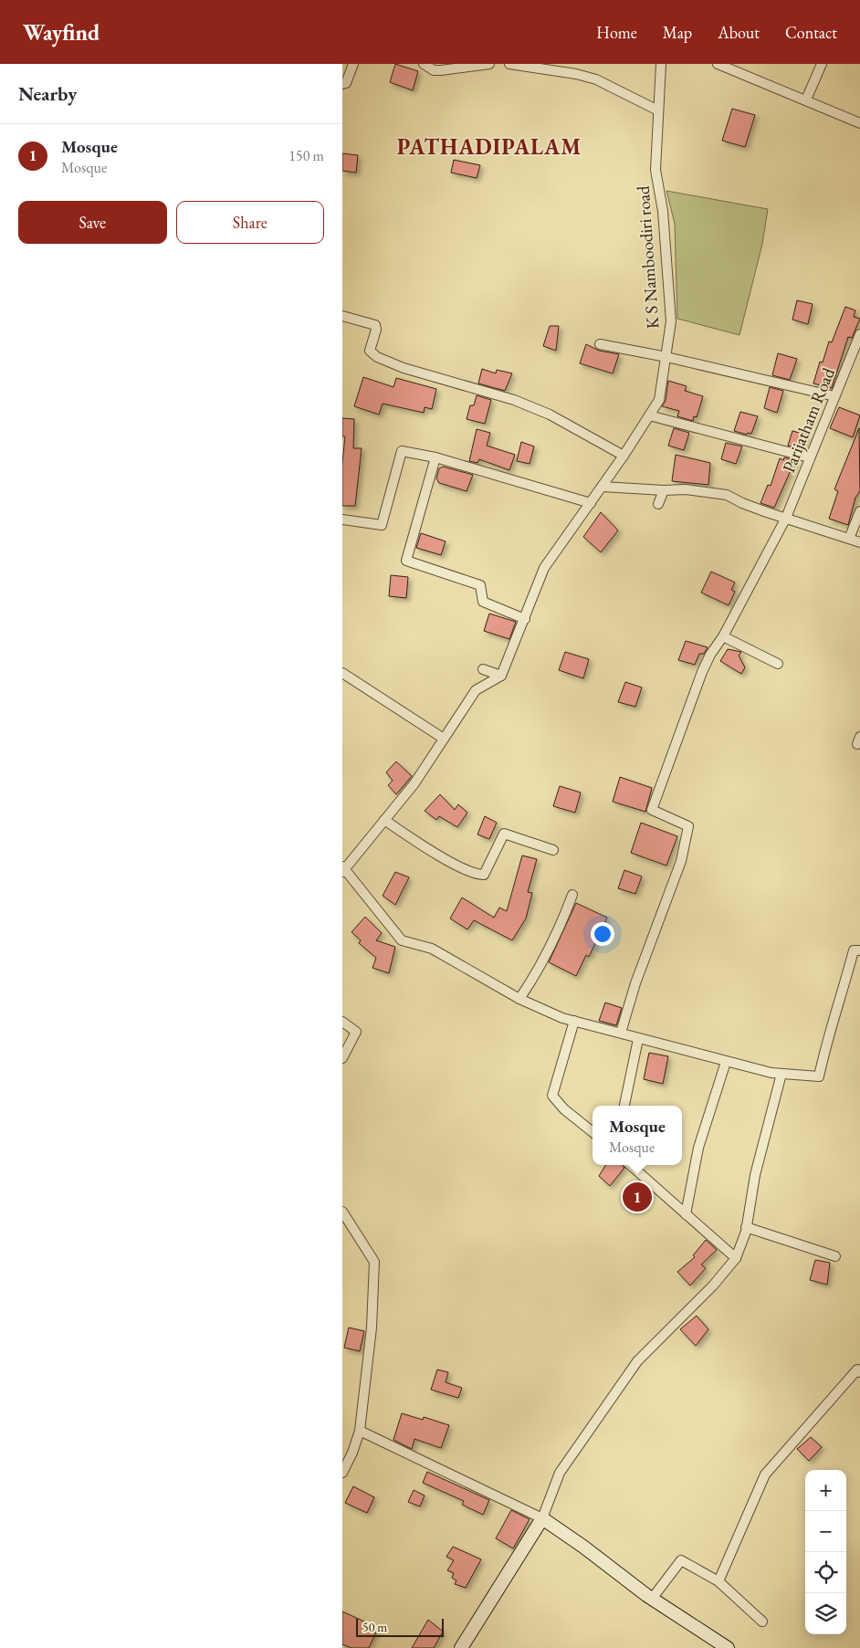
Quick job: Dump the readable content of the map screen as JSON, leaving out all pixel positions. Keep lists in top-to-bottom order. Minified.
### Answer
{"streets":{"street":["K S Namboodiri road","Parijatham Road"]},"districts":["PATHADIPALAM"],"scale_bar":"50 m","page":{"header":"Wayfind","nav":["Home","Map","About","Contact"],"heading":"Nearby","list":[{"mark":"1","name":"Mosque","note":"Mosque","value":"150 m"}],"buttons":["Save","Share"],"popup":["Mosque","Mosque"],"pins":"1","map_buttons":["+","−"],"scale":"50 m"}}
